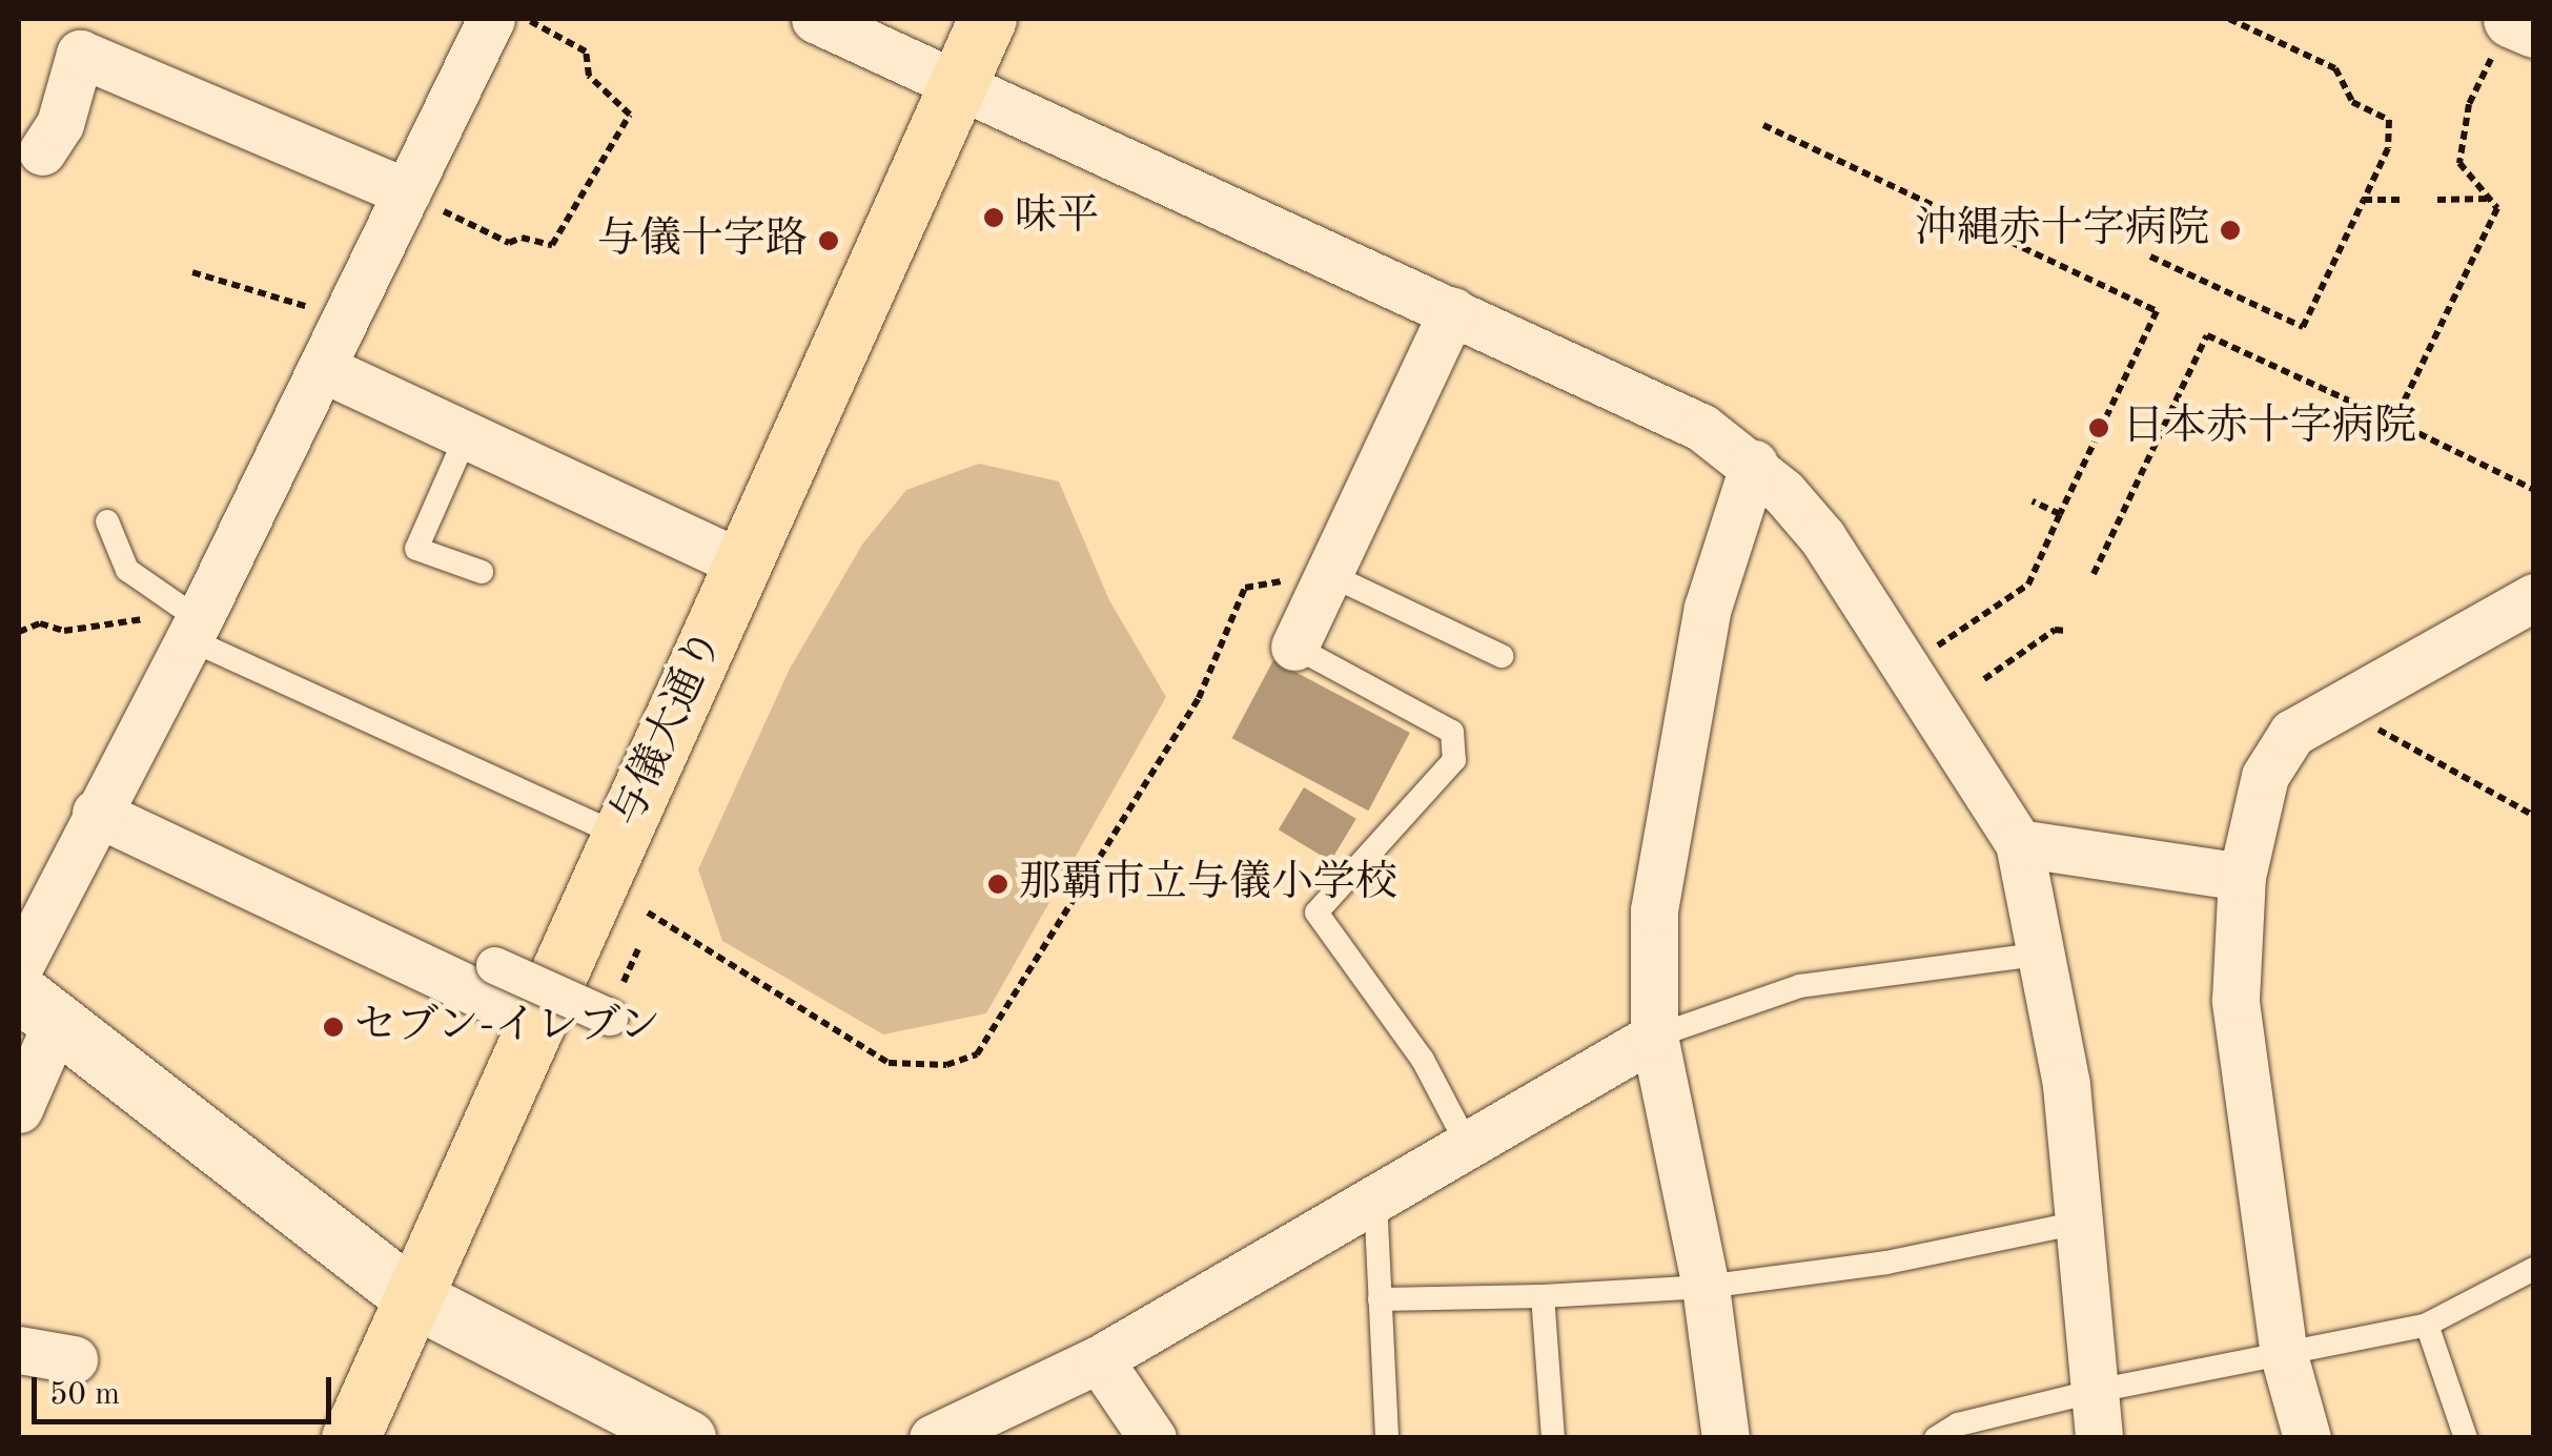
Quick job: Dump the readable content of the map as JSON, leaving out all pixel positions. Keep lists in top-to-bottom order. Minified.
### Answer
{"streets":{"highway":["与儀大通り"]},"places":["味平","沖縄赤十字病院","与儀十字路","日本赤十字病院","那覇市立与儀小学校","セブン-イレブン"],"scale_bar":"50 m"}
